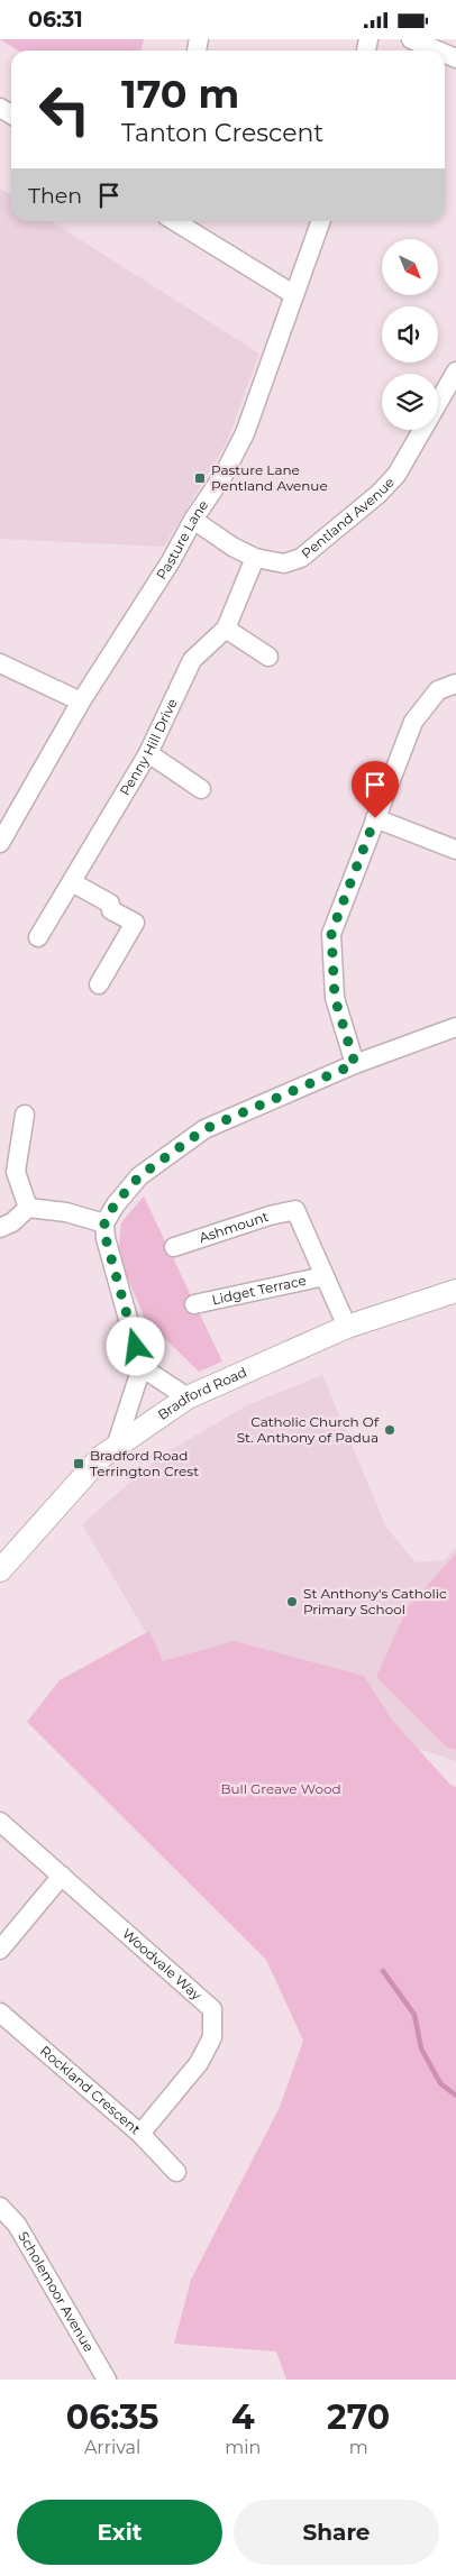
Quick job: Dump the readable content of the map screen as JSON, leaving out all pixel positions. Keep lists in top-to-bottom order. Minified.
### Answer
{"streets":{"street":["Pentland Avenue","Pasture Lane","Penny Hill Drive","Ashmount","Lidget Terrace","Bradford Road","Woodvale Way","Rockland Crescent","Scholemoor Avenue"]},"crossings":[["Pentland Avenue","Pasture Lane"],["Pentland Avenue","Penny Hill Drive"],["Ashmount","Lidget Terrace"],["Lidget Terrace","Bradford Road"],["Woodvale Way","Rockland Crescent"]],"parks":["Bull Greave Wood"],"places":{"transit":["Pasture Lane Pentland Avenue","Bradford Road Terrington Crest"],"other":["Catholic Church Of St. Anthony of Padua","St Anthony's Catholic Primary School"]},"north":"bottom right","page":{"status":"06:31","turn":["170 m","Tanton Crescent"],"then":"Then","eta":["06:35","Arrival","4","min","270","m"],"buttons":["Exit","Share"]}}
